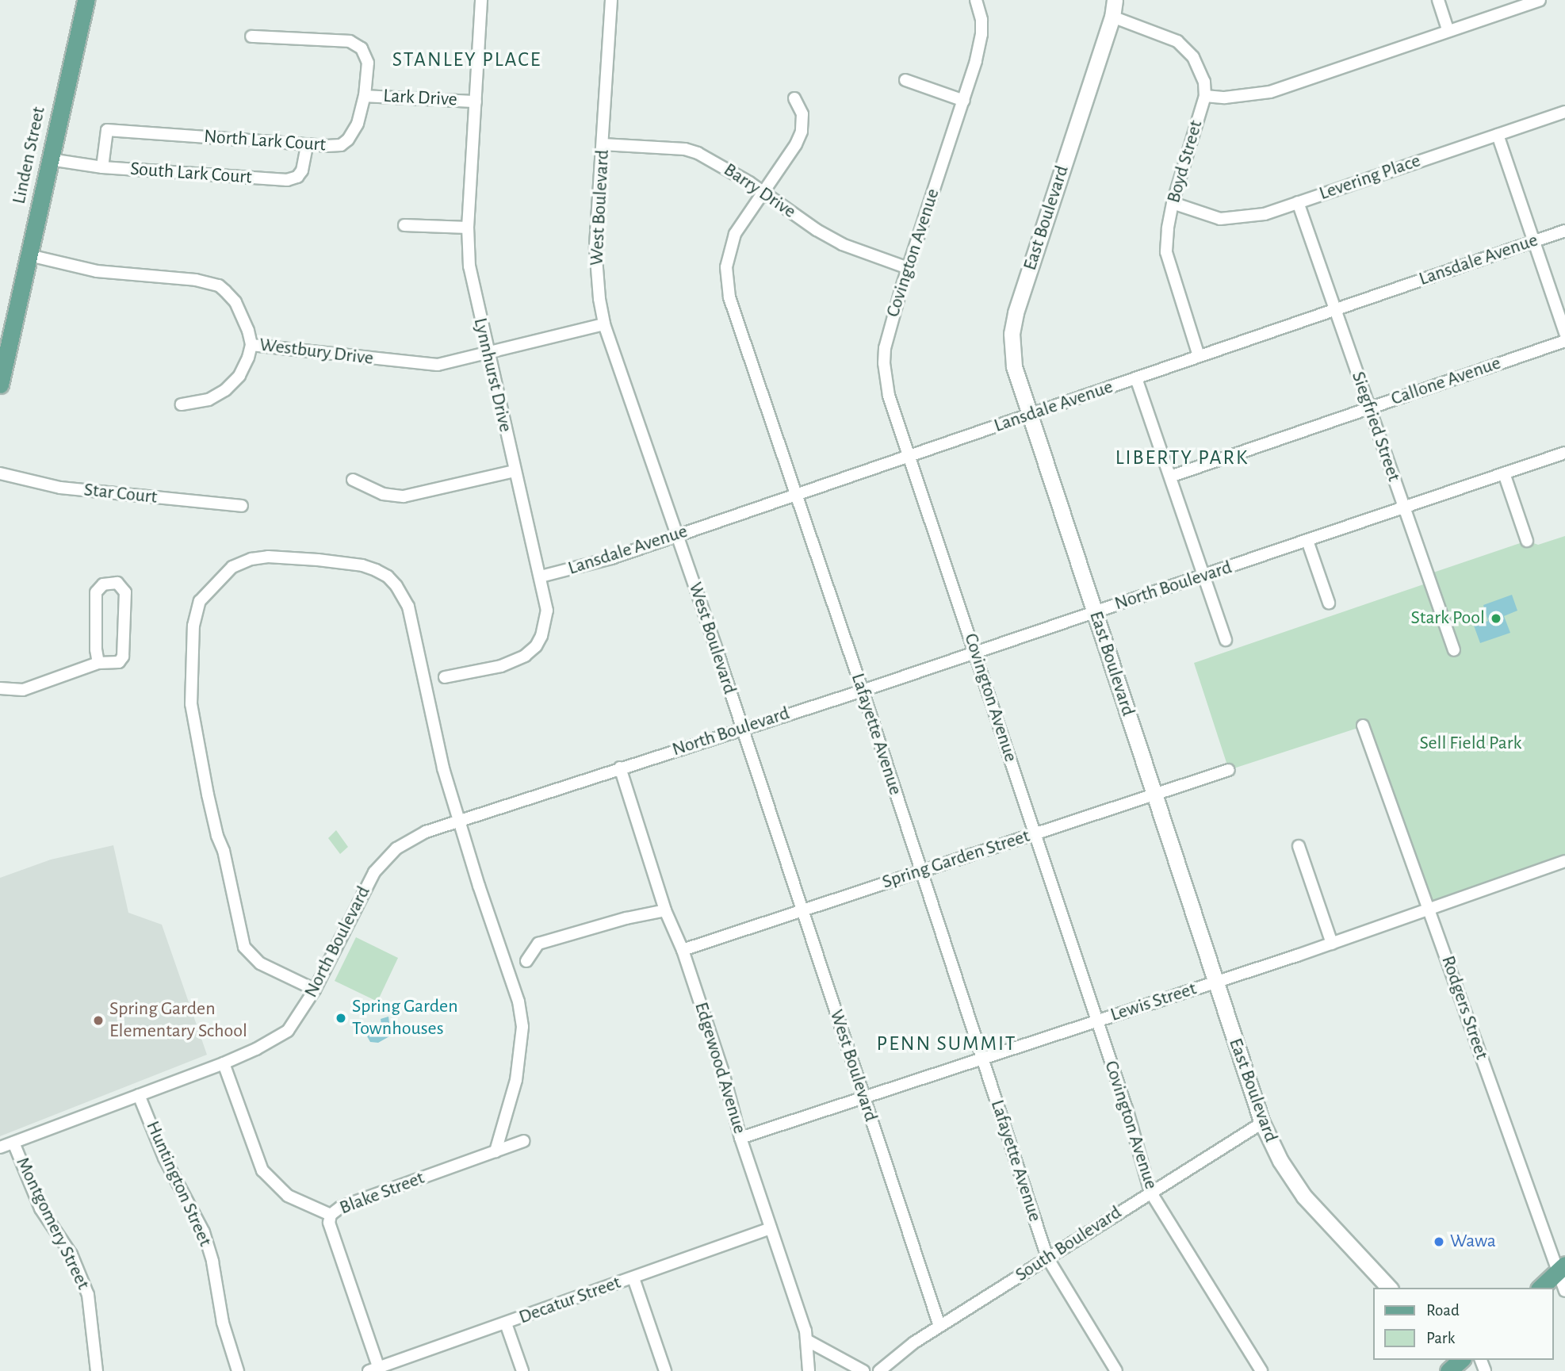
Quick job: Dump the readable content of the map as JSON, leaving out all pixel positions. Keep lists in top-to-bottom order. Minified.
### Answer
{"streets":{"main road":["Linden Street"],"street":["Lark Drive","North Lark Court","Boyd Street","South Lark Court","Levering Place","Barry Drive","West Boulevard","East Boulevard","Covington Avenue","Lansdale Avenue","Westbury Drive","Lynnhurst Drive","Callone Avenue","Siegfried Street","Star Court","North Boulevard","Lafayette Avenue","Spring Garden Street","Lewis Street","Rodgers Street","Edgewood Avenue","Huntington Street","Blake Street","Montgomery Street","South Boulevard","Decatur Street"]},"crossings":[["Lark Drive","North Lark Court"],["Lark Drive","Lynnhurst Drive"],["North Lark Court","South Lark Court"],["Linden Street","South Lark Court"],["Linden Street","Westbury Drive"],["Boyd Street","Levering Place"],["Boyd Street","East Boulevard"],["Boyd Street","Lansdale Avenue"],["Levering Place","Siegfried Street"],["Barry Drive","West Boulevard"],["Barry Drive","Covington Avenue"],["Barry Drive","Lafayette Avenue"],["West Boulevard","Lansdale Avenue"],["West Boulevard","Westbury Drive"],["West Boulevard","North Boulevard"],["West Boulevard","Spring Garden Street"],["West Boulevard","Lewis Street"],["West Boulevard","South Boulevard"],["East Boulevard","Lansdale Avenue"],["East Boulevard","North Boulevard"],["East Boulevard","Spring Garden Street"],["East Boulevard","Lewis Street"],["East Boulevard","South Boulevard"],["Covington Avenue","Lansdale Avenue"],["Covington Avenue","North Boulevard"],["Covington Avenue","Spring Garden Street"],["Covington Avenue","Lewis Street"],["Covington Avenue","South Boulevard"],["Lansdale Avenue","Lynnhurst Drive"],["Lansdale Avenue","Siegfried Street"],["Lansdale Avenue","Lafayette Avenue"],["Westbury Drive","Lynnhurst Drive"],["Callone Avenue","Siegfried Street"],["Siegfried Street","North Boulevard"],["North Boulevard","Lafayette Avenue"],["North Boulevard","Edgewood Avenue"],["North Boulevard","Huntington Street"],["North Boulevard","Blake Street"],["North Boulevard","Montgomery Street"],["Lafayette Avenue","Spring Garden Street"],["Lafayette Avenue","Lewis Street"],["Lafayette Avenue","South Boulevard"],["Spring Garden Street","Edgewood Avenue"],["Lewis Street","Rodgers Street"],["Lewis Street","Edgewood Avenue"],["Edgewood Avenue","Decatur Street"]],"districts":["STANLEY PLACE","LIBERTY PARK","PENN SUMMIT"],"parks":["Sell Field Park"],"places":["Stark Pool","Spring Garden Townhouses","Spring Garden Elementary School","Wawa"],"legend":["Road","Park"]}
